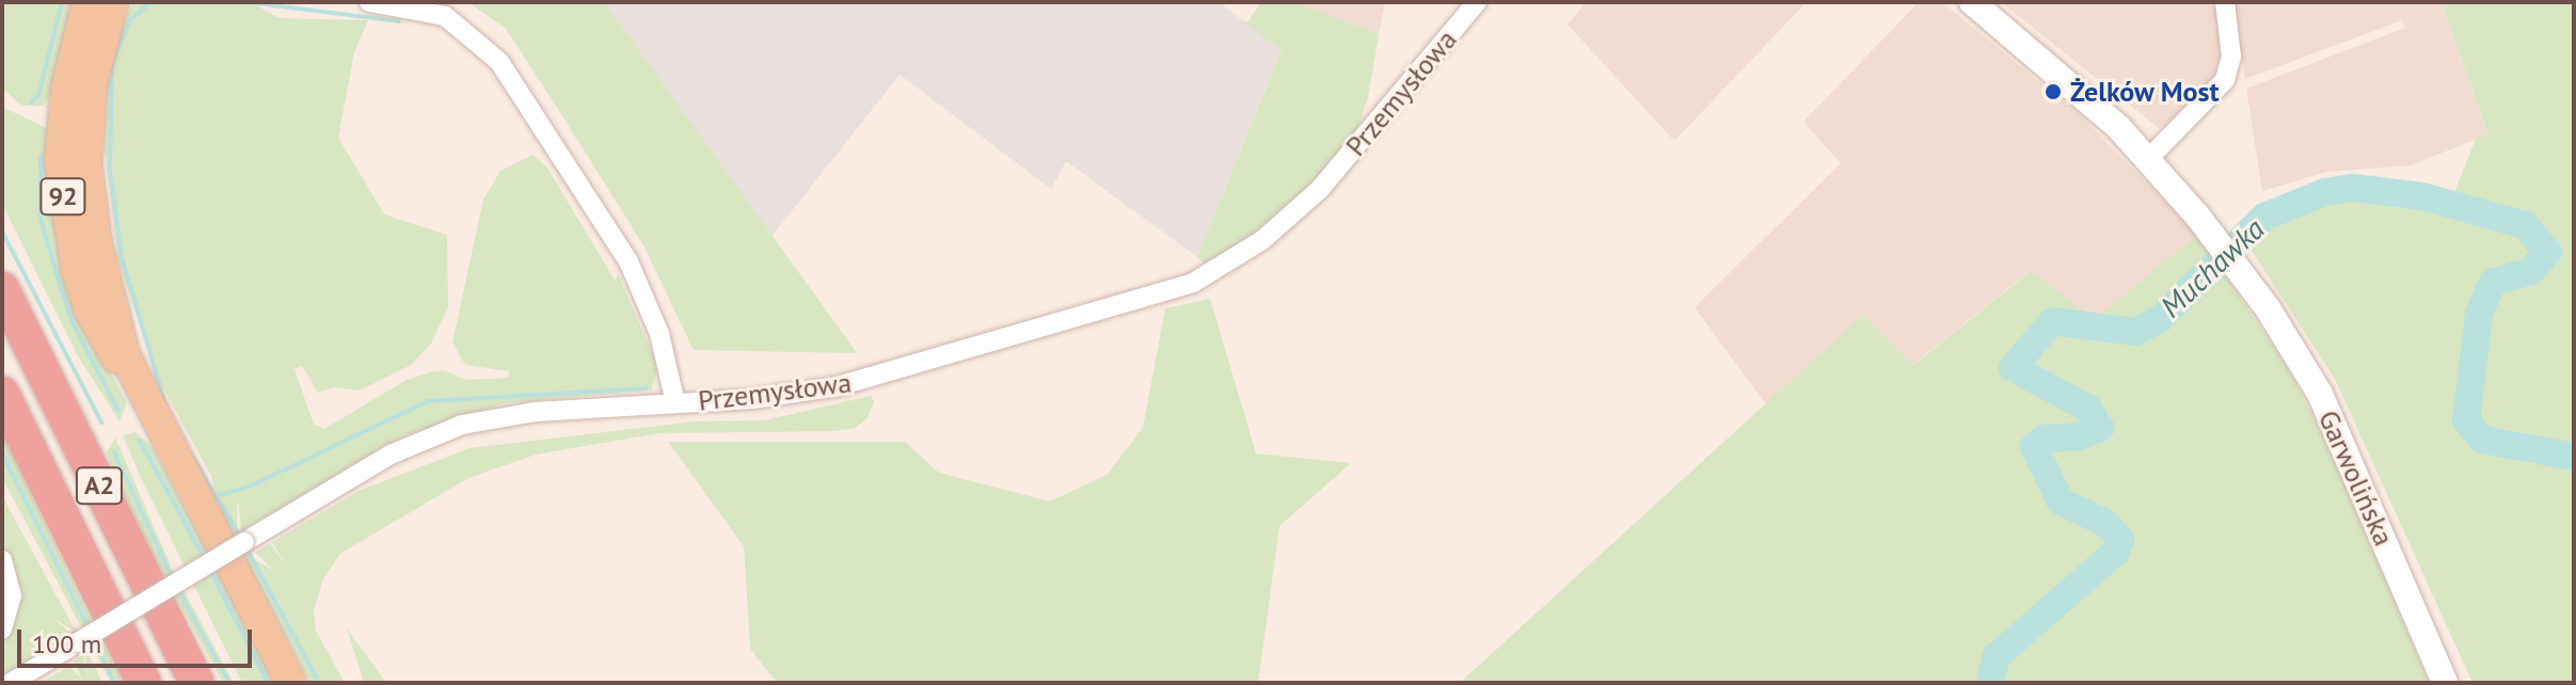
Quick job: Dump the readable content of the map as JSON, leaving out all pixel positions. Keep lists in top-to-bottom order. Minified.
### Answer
{"streets":{"highway":["A2"],"main road":["92","Garwolińska"],"street":["Przemysłowa"]},"water":["Muchawka"],"places":["Żelków Most"],"scale_bar":"100 m"}
